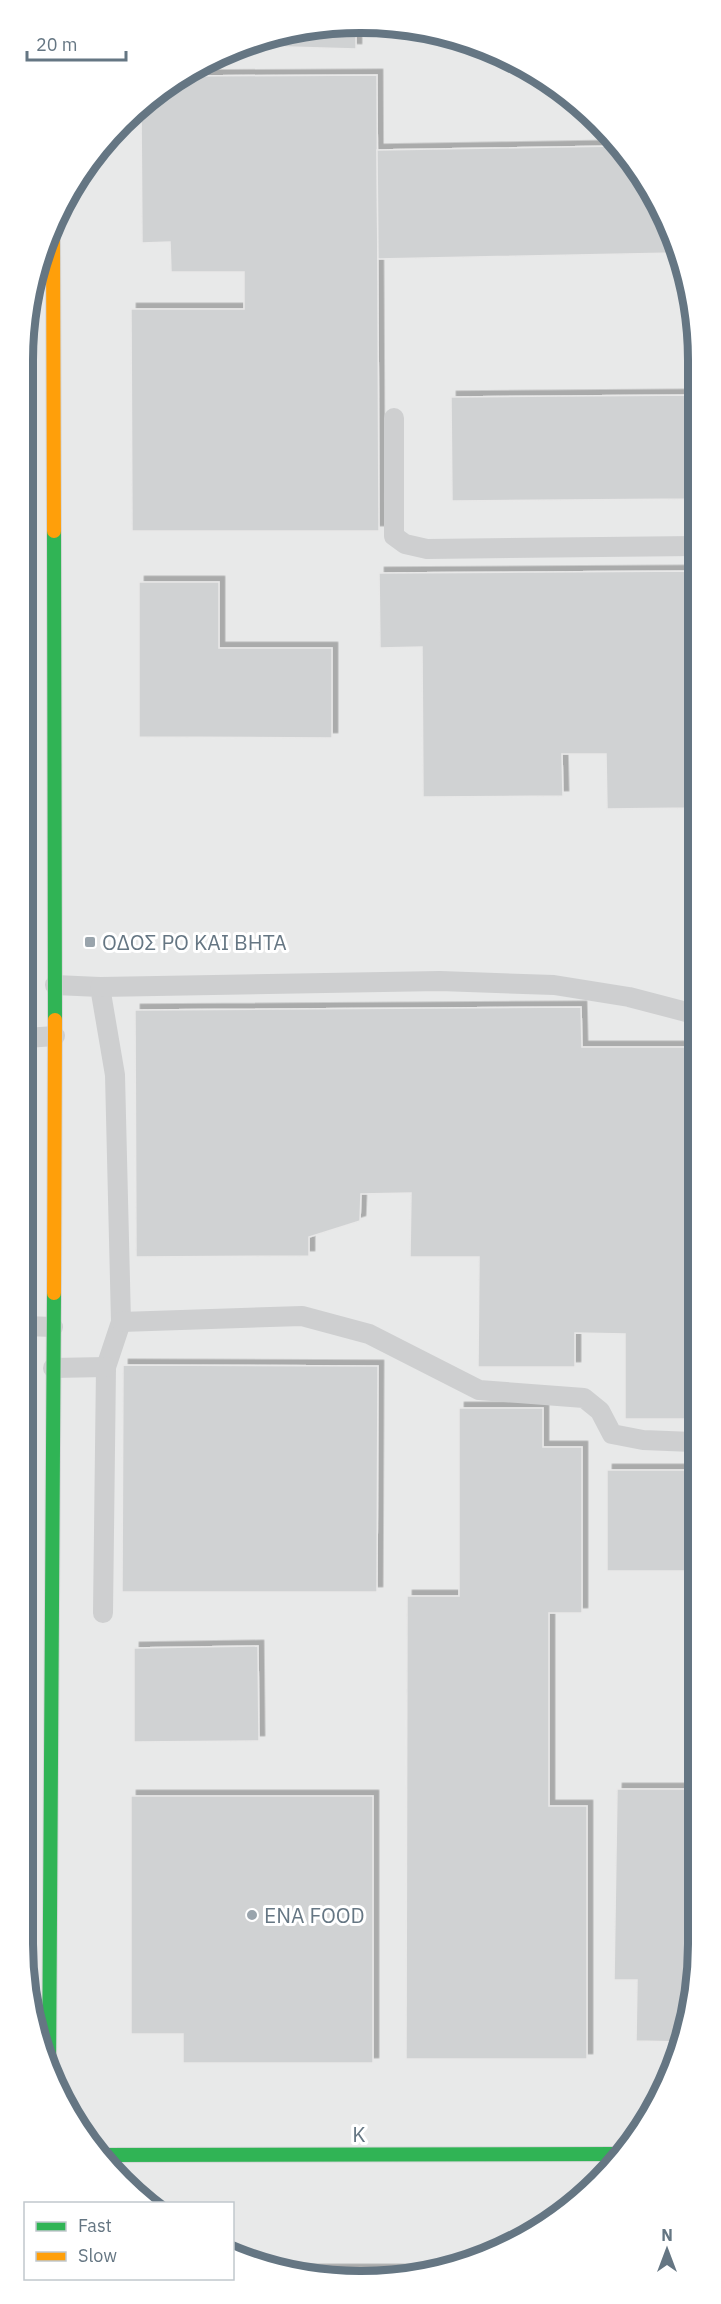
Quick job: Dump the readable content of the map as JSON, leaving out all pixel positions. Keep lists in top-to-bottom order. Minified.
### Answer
{"streets":{"street":["Κ"]},"places":{"transit":["ΟΔΟΣ ΡΟ ΚΑΙ ΒΗΤΑ"],"other":["ENA FOOD"]},"legend":["Fast","Slow"],"scale_bar":"20 m","north":"top"}
